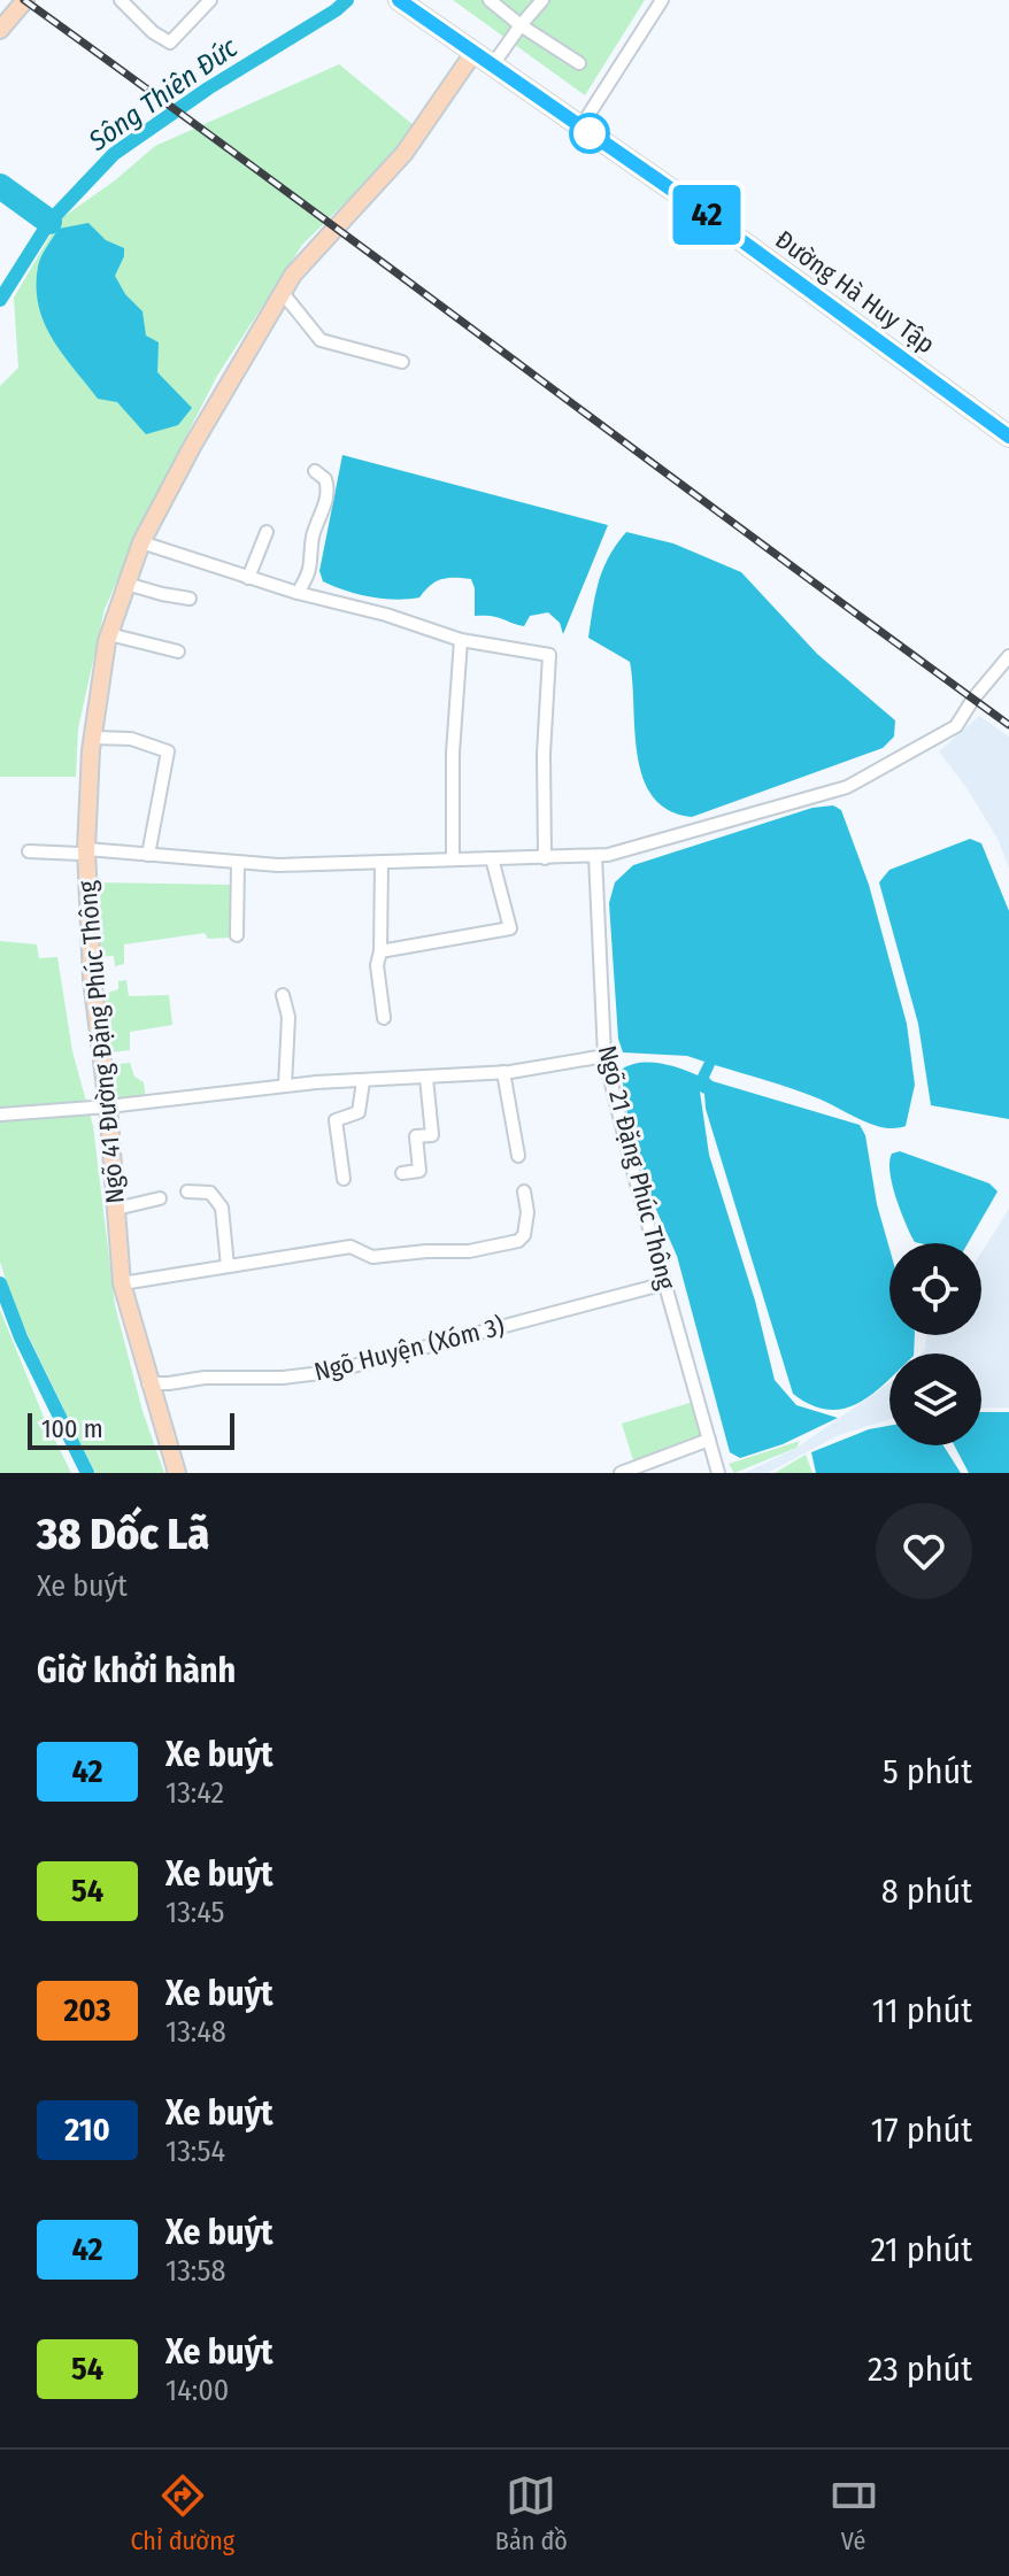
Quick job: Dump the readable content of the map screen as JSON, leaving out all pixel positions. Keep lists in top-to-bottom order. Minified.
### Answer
{"streets":{"main road":["Đường Hà Huy Tập"],"street":["Ngõ 41 Đường Đặng Phúc Thông","Ngõ 21 Đặng Phúc Thông","Ngõ Huyện (Xóm 3)"]},"crossings":[["Đường Hà Huy Tập","Ngõ 41 Đường Đặng Phúc Thông"],["Ngõ 41 Đường Đặng Phúc Thông","Ngõ Huyện (Xóm 3)"],["Ngõ 21 Đặng Phúc Thông","Ngõ Huyện (Xóm 3)"]],"water":["Sông Thiên Đức"],"lines":["bus line 42"],"scale_bar":"100 m","page":{"on_map":"42","scale":"100 m","heading":[["38 Dốc Lã","Xe buýt"],"Giờ khởi hành"],"list":[{"mark":"42","name":"Xe buýt","note":"13:42","value":"5 phút"},{"mark":"54","name":"Xe buýt","note":"13:45","value":"8 phút"},{"mark":"203","name":"Xe buýt","note":"13:48","value":"11 phút"},{"mark":"210","name":"Xe buýt","note":"13:54","value":"17 phút"},{"mark":"42","name":"Xe buýt","note":"13:58","value":"21 phút"},{"mark":"54","name":"Xe buýt","note":"14:00","value":"23 phút"}],"tabs":["Chỉ đường","Bản đồ","Vé"]}}
